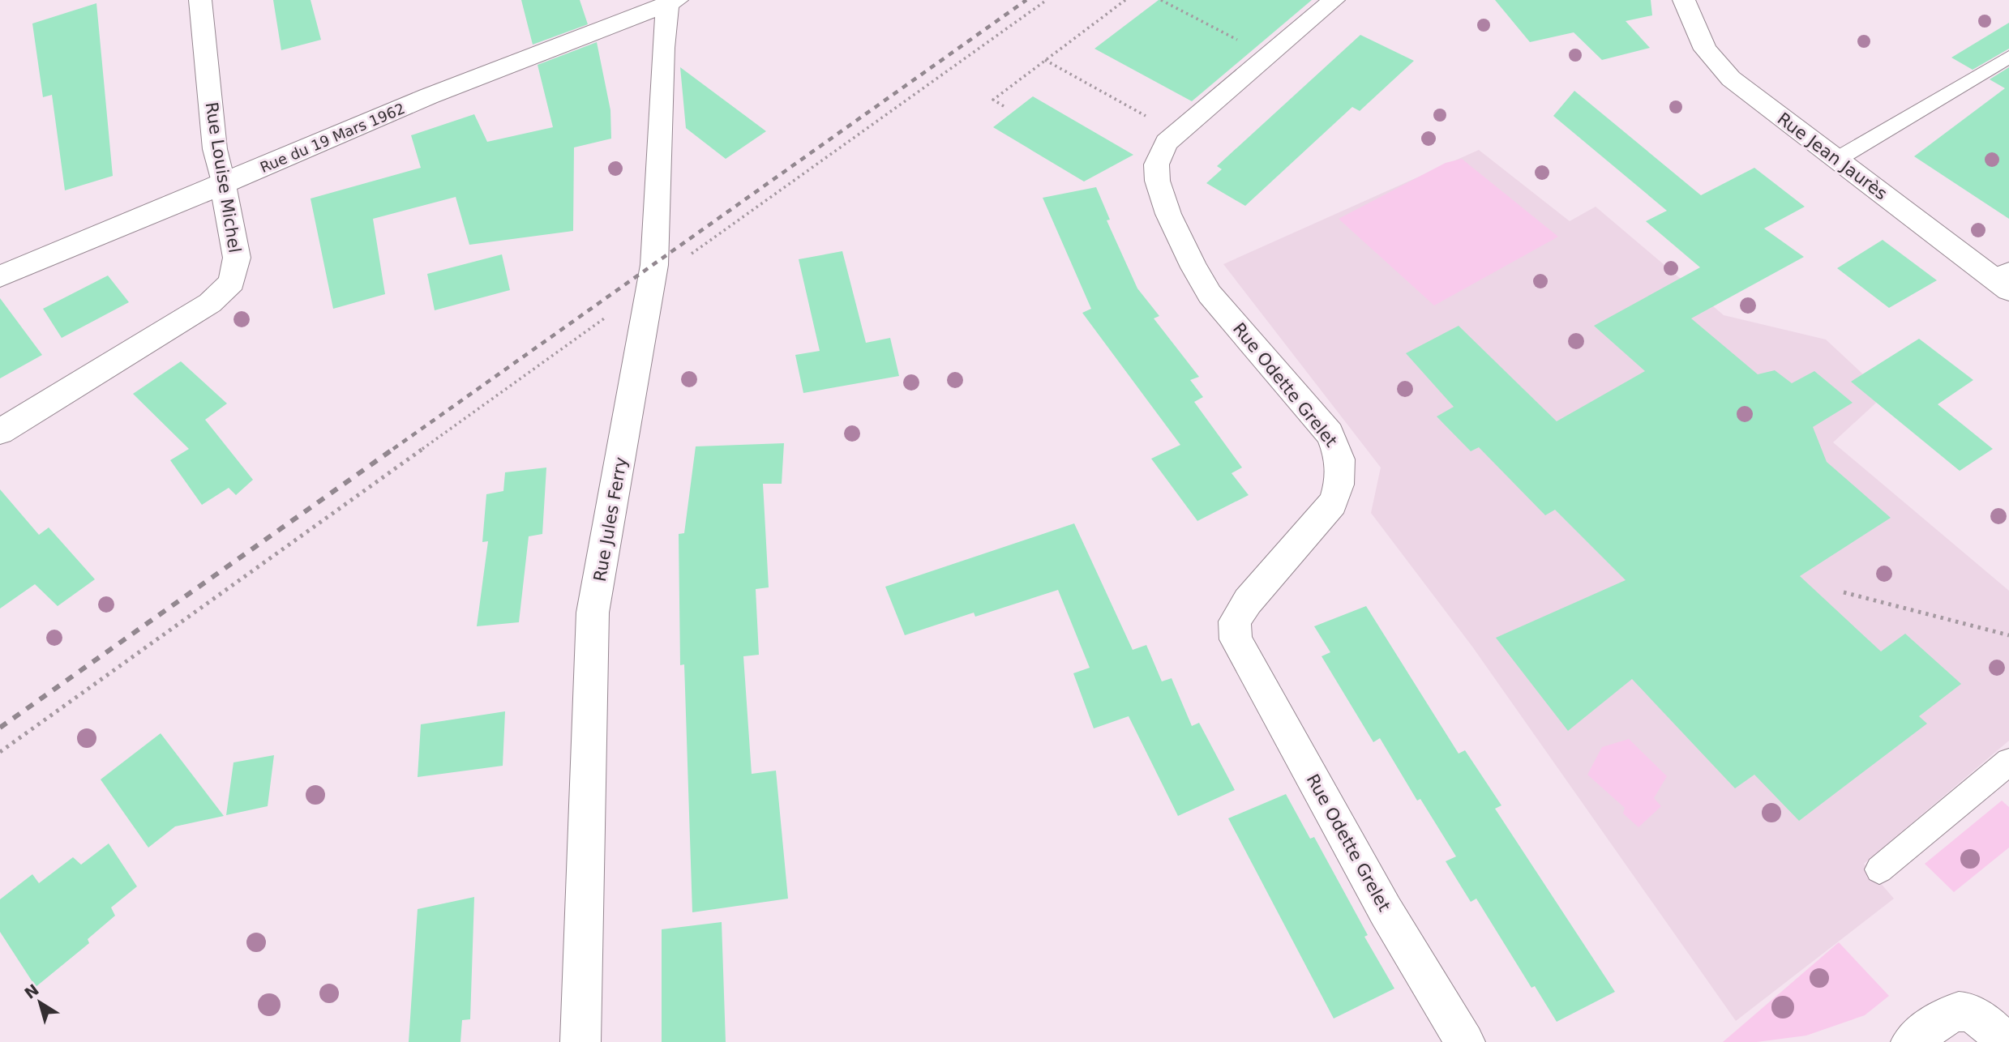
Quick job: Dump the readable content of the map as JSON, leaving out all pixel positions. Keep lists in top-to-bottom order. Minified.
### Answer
{"streets":{"street":["Rue du 19 Mars 1962","Rue Jean Jaurès","Rue Louise Michel","Rue Odette Grelet","Rue Jules Ferry"]},"crossings":[["Rue du 19 Mars 1962","Rue Louise Michel"],["Rue du 19 Mars 1962","Rue Jules Ferry"]],"north":"top left"}
